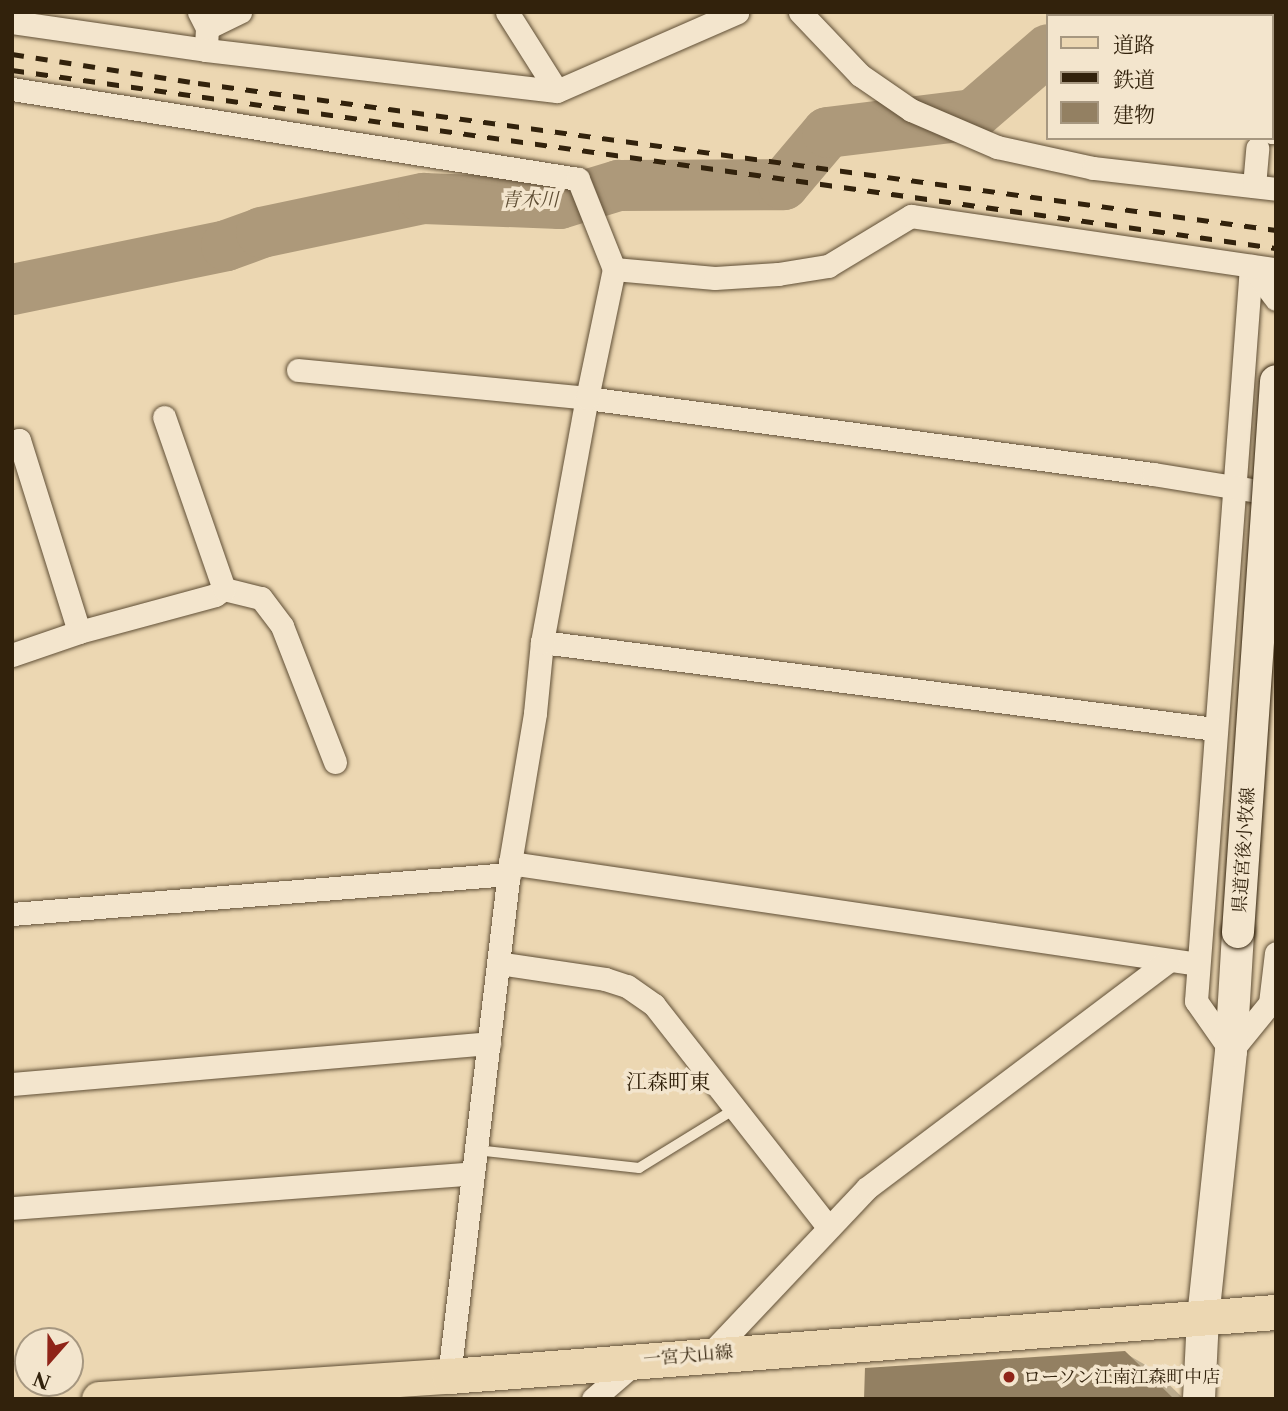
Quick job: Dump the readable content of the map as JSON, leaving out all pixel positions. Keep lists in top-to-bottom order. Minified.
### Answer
{"streets":{"main road":["県道宮後小牧線","一宮犬山線"]},"crossings":[["県道宮後小牧線","一宮犬山線"]],"districts":["江森町東"],"water":["青木川"],"places":["ローソン江南江森町中店"],"legend":["道路","鉄道","建物"],"north":"bottom"}
